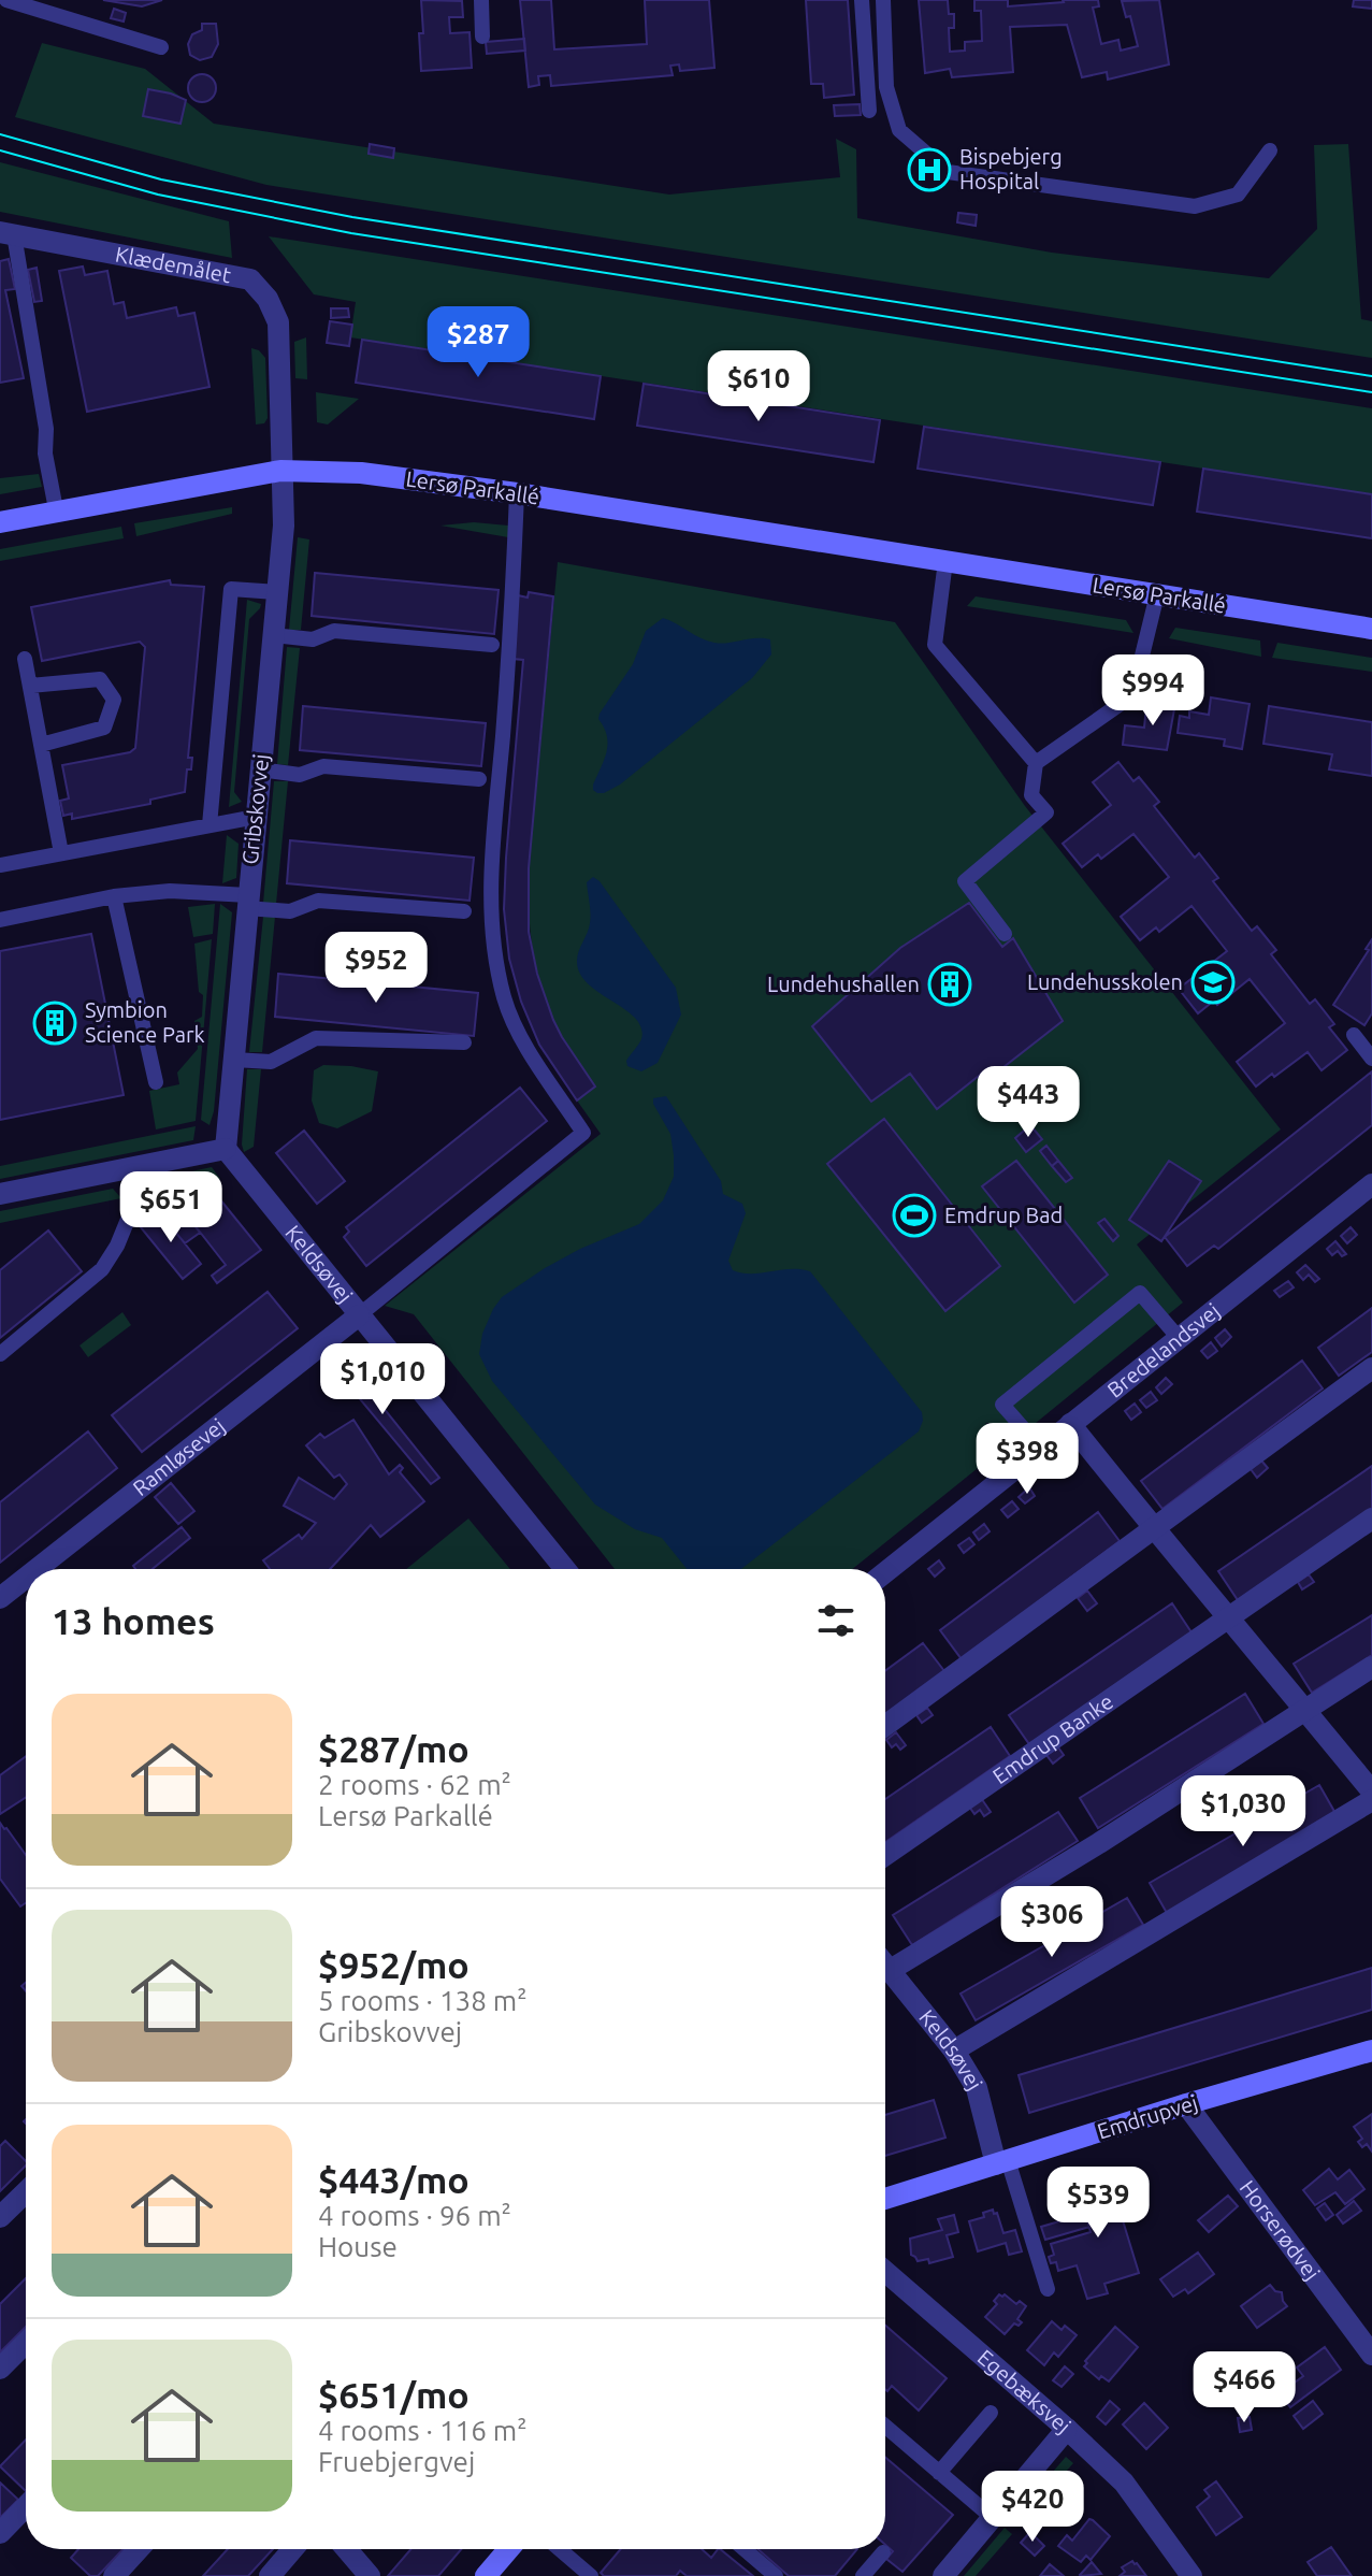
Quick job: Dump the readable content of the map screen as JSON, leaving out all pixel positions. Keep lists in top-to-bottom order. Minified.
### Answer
{"streets":{"street":["Klædemålet","Lersø Parkallé","Gribskovvej","Keldsøvej","Bredelandsvej","Ramløsevej","Emdrup Banke","Emdrupvej","Horserødvej","Egebæksvej"]},"crossings":[["Klædemålet","Lersø Parkallé"],["Klædemålet","Gribskovvej"],["Lersø Parkallé","Gribskovvej"],["Gribskovvej","Keldsøvej"],["Keldsøvej","Ramløsevej"],["Keldsøvej","Emdrupvej"],["Emdrupvej","Horserødvej"]],"places":{"hospital":["Bispebjerg Hospital"],"school or university":["Lundehusskolen"],"building":["Lundehushallen","Symbion Science Park"],"sports":["Emdrup Bad"]},"page":{"price":["$287","$610","$994","$952","$443","$651","$1,010","$398","$1,030","$306","$539","$466","$420"],"heading":"13 homes","list":[{"name":"$287/mo","note":"2 rooms · 62 m² · Lersø Parkallé"},{"name":"$952/mo","note":"5 rooms · 138 m² · Gribskovvej"},{"name":"$443/mo","note":"4 rooms · 96 m² · House"},{"name":"$651/mo","note":"4 rooms · 116 m² · Fruebjergvej"}]}}
